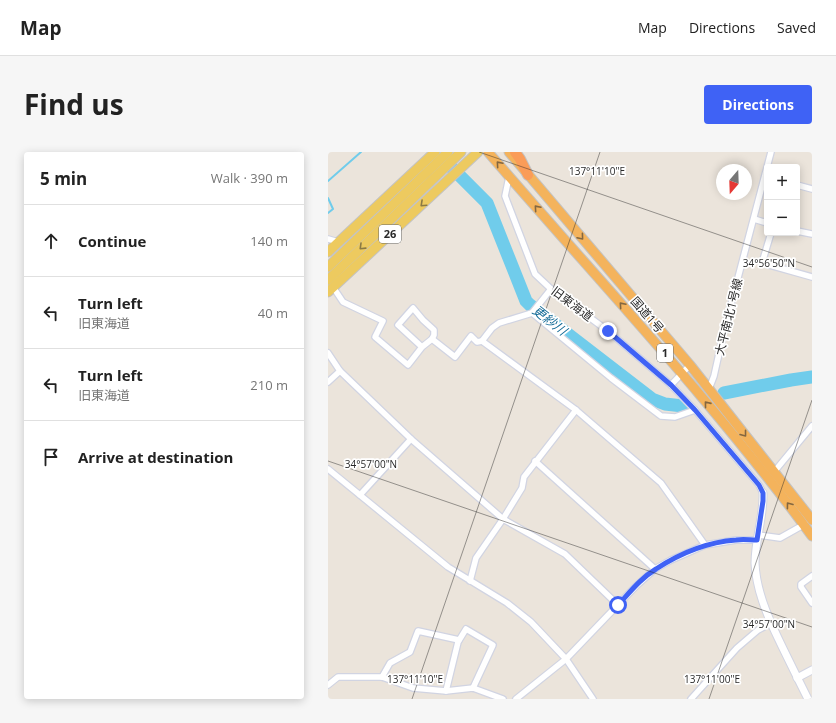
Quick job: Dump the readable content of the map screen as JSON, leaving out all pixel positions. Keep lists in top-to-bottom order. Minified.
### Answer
{"streets":{"highway":["国道1号","1"],"main road":["26"],"street":["旧東海道","大平南北1号線"]},"crossings":[["旧東海道","国道1号"],["国道1号","大平南北1号線"]],"water":["更紗川"],"north":"bottom","page":{"header":"Map","nav":["Map","Directions","Saved"],"title":"Find us","buttons":"Directions","heading":["5 min","Walk · 390 m"],"map_buttons":["+","−"],"list":[["Continue","140 m"],["Turn left","旧東海道","40 m"],["Turn left","旧東海道","210 m"],"Arrive at destination"]},"coordinates":["137°11'10\"E","34°56'50\"N","34°57'00\"N","137°11'00\"E"]}
